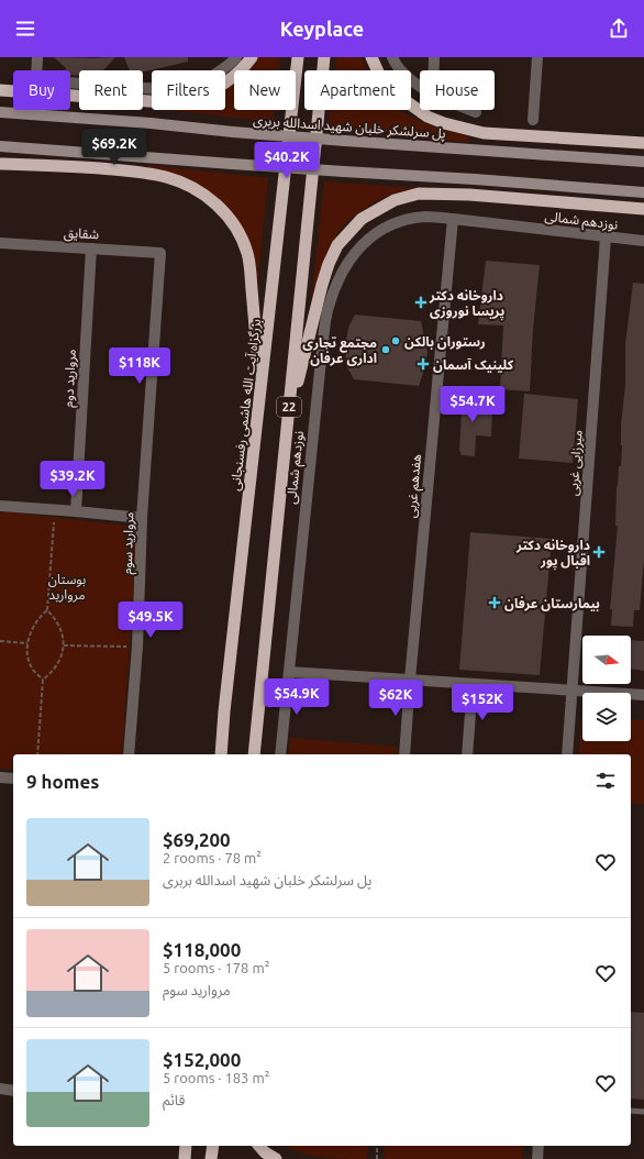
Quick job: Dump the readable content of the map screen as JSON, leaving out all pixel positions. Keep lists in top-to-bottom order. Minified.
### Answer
{"streets":{"highway":["بزرگراه آیت الله هاشمی رفسنجانی","22"],"main road":["پل سرلشکر خلبان شهید اسدالله بربری"],"street":["نوزدهم شمالی","شقایق","مروارید دوم","میرزایی غربی","هفدهم غربی","مروارید سوم"]},"crossings":[["نوزدهم شمالی","میرزایی غربی"],["نوزدهم شمالی","هفدهم غربی"],["شقایق","مروارید دوم"],["شقایق","مروارید سوم"]],"parks":["بوستان مروارید"],"places":{"health":["داروخانه دکتر پریسا نوروزی","کلینیک آسمان","داروخانه دکتر اقبال پور","بیمارستان عرفان"],"other":["رستوران بالکن","مجتمع تجاری اداری عرفان"]},"north":"right","page":{"header":"Keyplace","chip":["Buy","Rent","Filters","New","Apartment","House"],"price":["$69.2K","$40.2K","$118K","$54.7K","$39.2K","$49.5K","$54.9K","$62K","$152K"],"heading":"9 homes","list":[{"name":"$69,200","note":"2 rooms · 78 m² · پل سرلشکر خلبان شهید اسدالله بربری"},{"name":"$118,000","note":"5 rooms · 178 m² · مروارید سوم"},{"name":"$152,000","note":"5 rooms · 183 m² · قائم"}]}}
